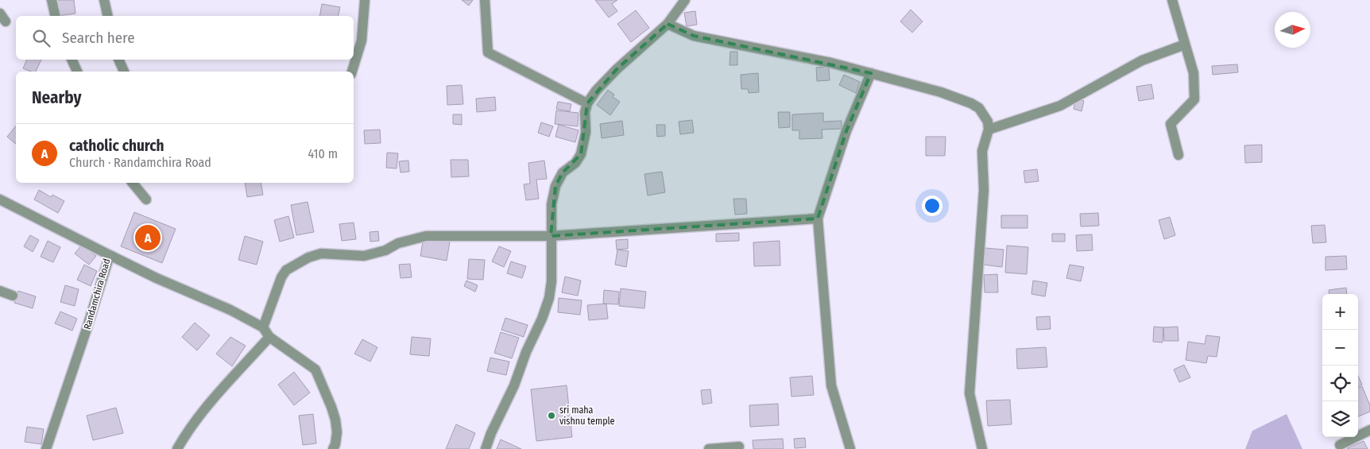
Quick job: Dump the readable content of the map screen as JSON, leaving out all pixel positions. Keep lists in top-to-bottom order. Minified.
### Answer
{"streets":{"street":["Randamchira Road"]},"places":["sri maha vishnu temple"],"north":"right","page":{"search":"Search here","heading":"Nearby","list":[{"mark":"A","name":"catholic church","note":"Church · Randamchira Road","value":"410 m"}],"pins":"A","map_buttons":["+","−"]}}
